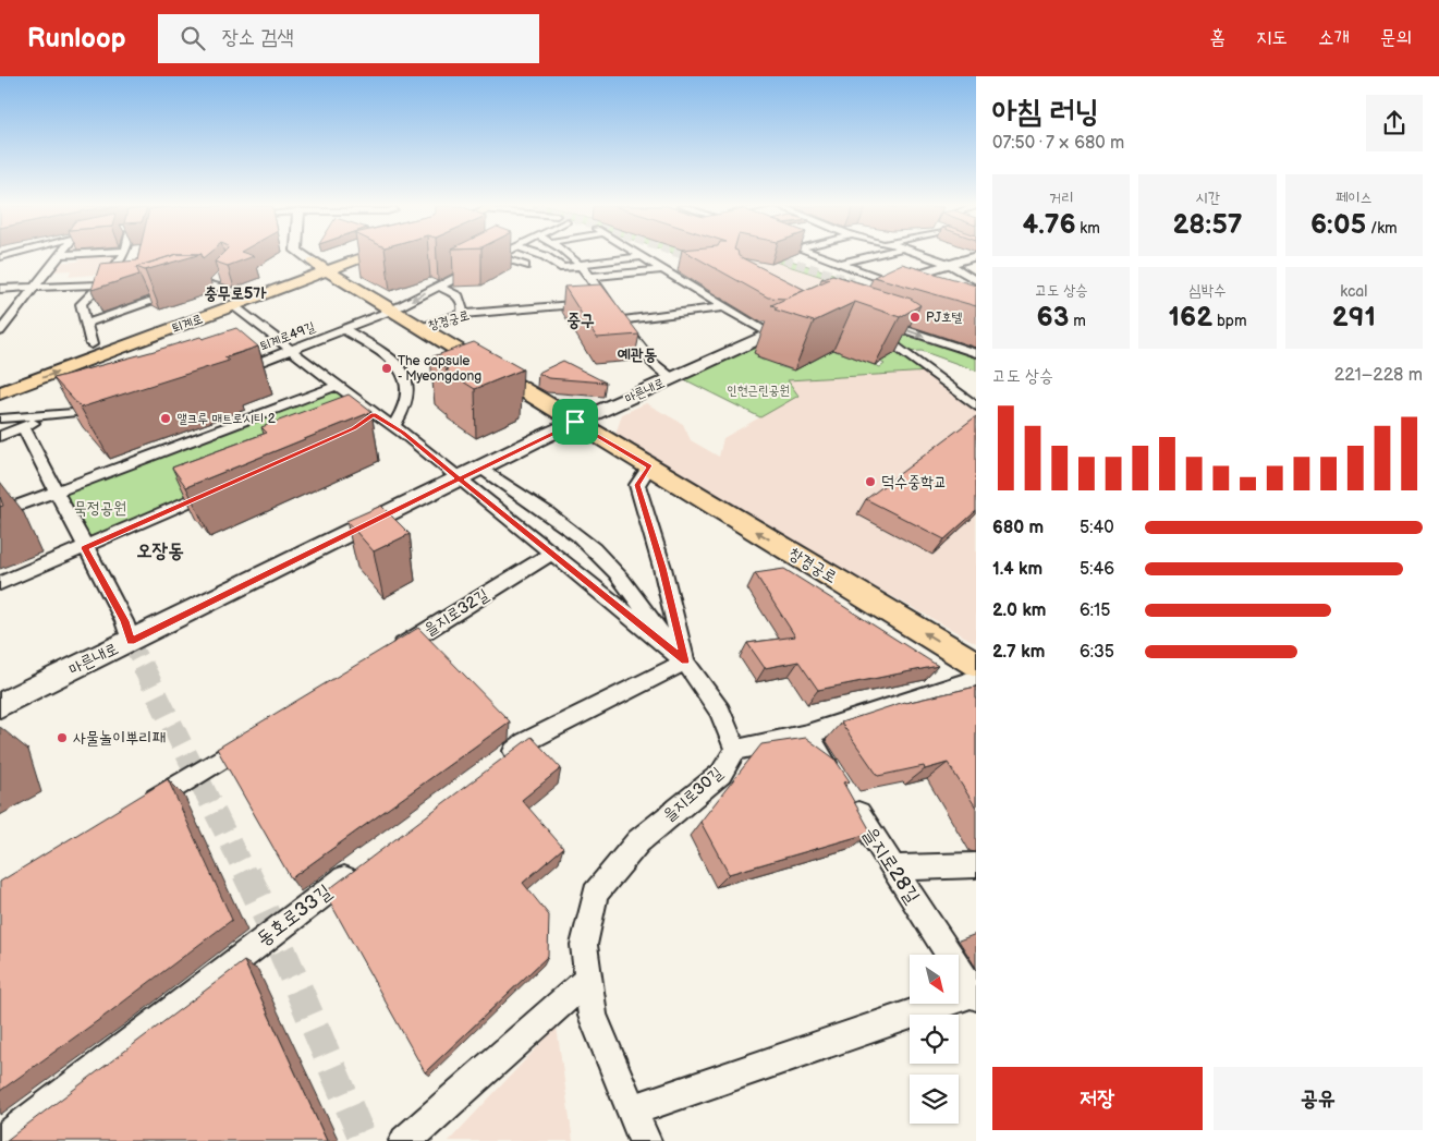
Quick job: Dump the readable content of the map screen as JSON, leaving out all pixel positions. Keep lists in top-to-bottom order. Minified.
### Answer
{"streets":{"main road":["창경궁로","퇴계로","마른내로"],"street":["퇴계로49길","을지로32길","을지로30길","을지로28길","동호로33길"]},"crossings":[["창경궁로","퇴계로"],["창경궁로","퇴계로49길"],["창경궁로","마른내로"]],"one_way":["창경궁로"],"districts":["충무로5가","중구","예관동","오장동"],"parks":["인현근린공원","묵정공원"],"places":["PJ호텔","The capsule - Myeongdong","앨크루 매트로시티 2","덕수중학교","사물놀이뿌리패"],"north":"bottom right","page":{"header":"Runloop","search":"장소 검색","nav":["홈","지도","소개","문의"],"heading":["아침 러닝","07:50 · 7 × 680 m"],"stats":[["거리","4.76 km"],["시간","28:57"],["페이스","6:05 /km"],["고도 상승","63 m"],["심박수","162 bpm"],["kcal","291"]],"chart":["고도 상승","221–228 m"],"list":[{"name":"680 m","note":"5:40"},{"name":"1.4 km","note":"5:46"},{"name":"2.0 km","note":"6:15"},{"name":"2.7 km","note":"6:35"}],"buttons":["저장","공유"]}}
